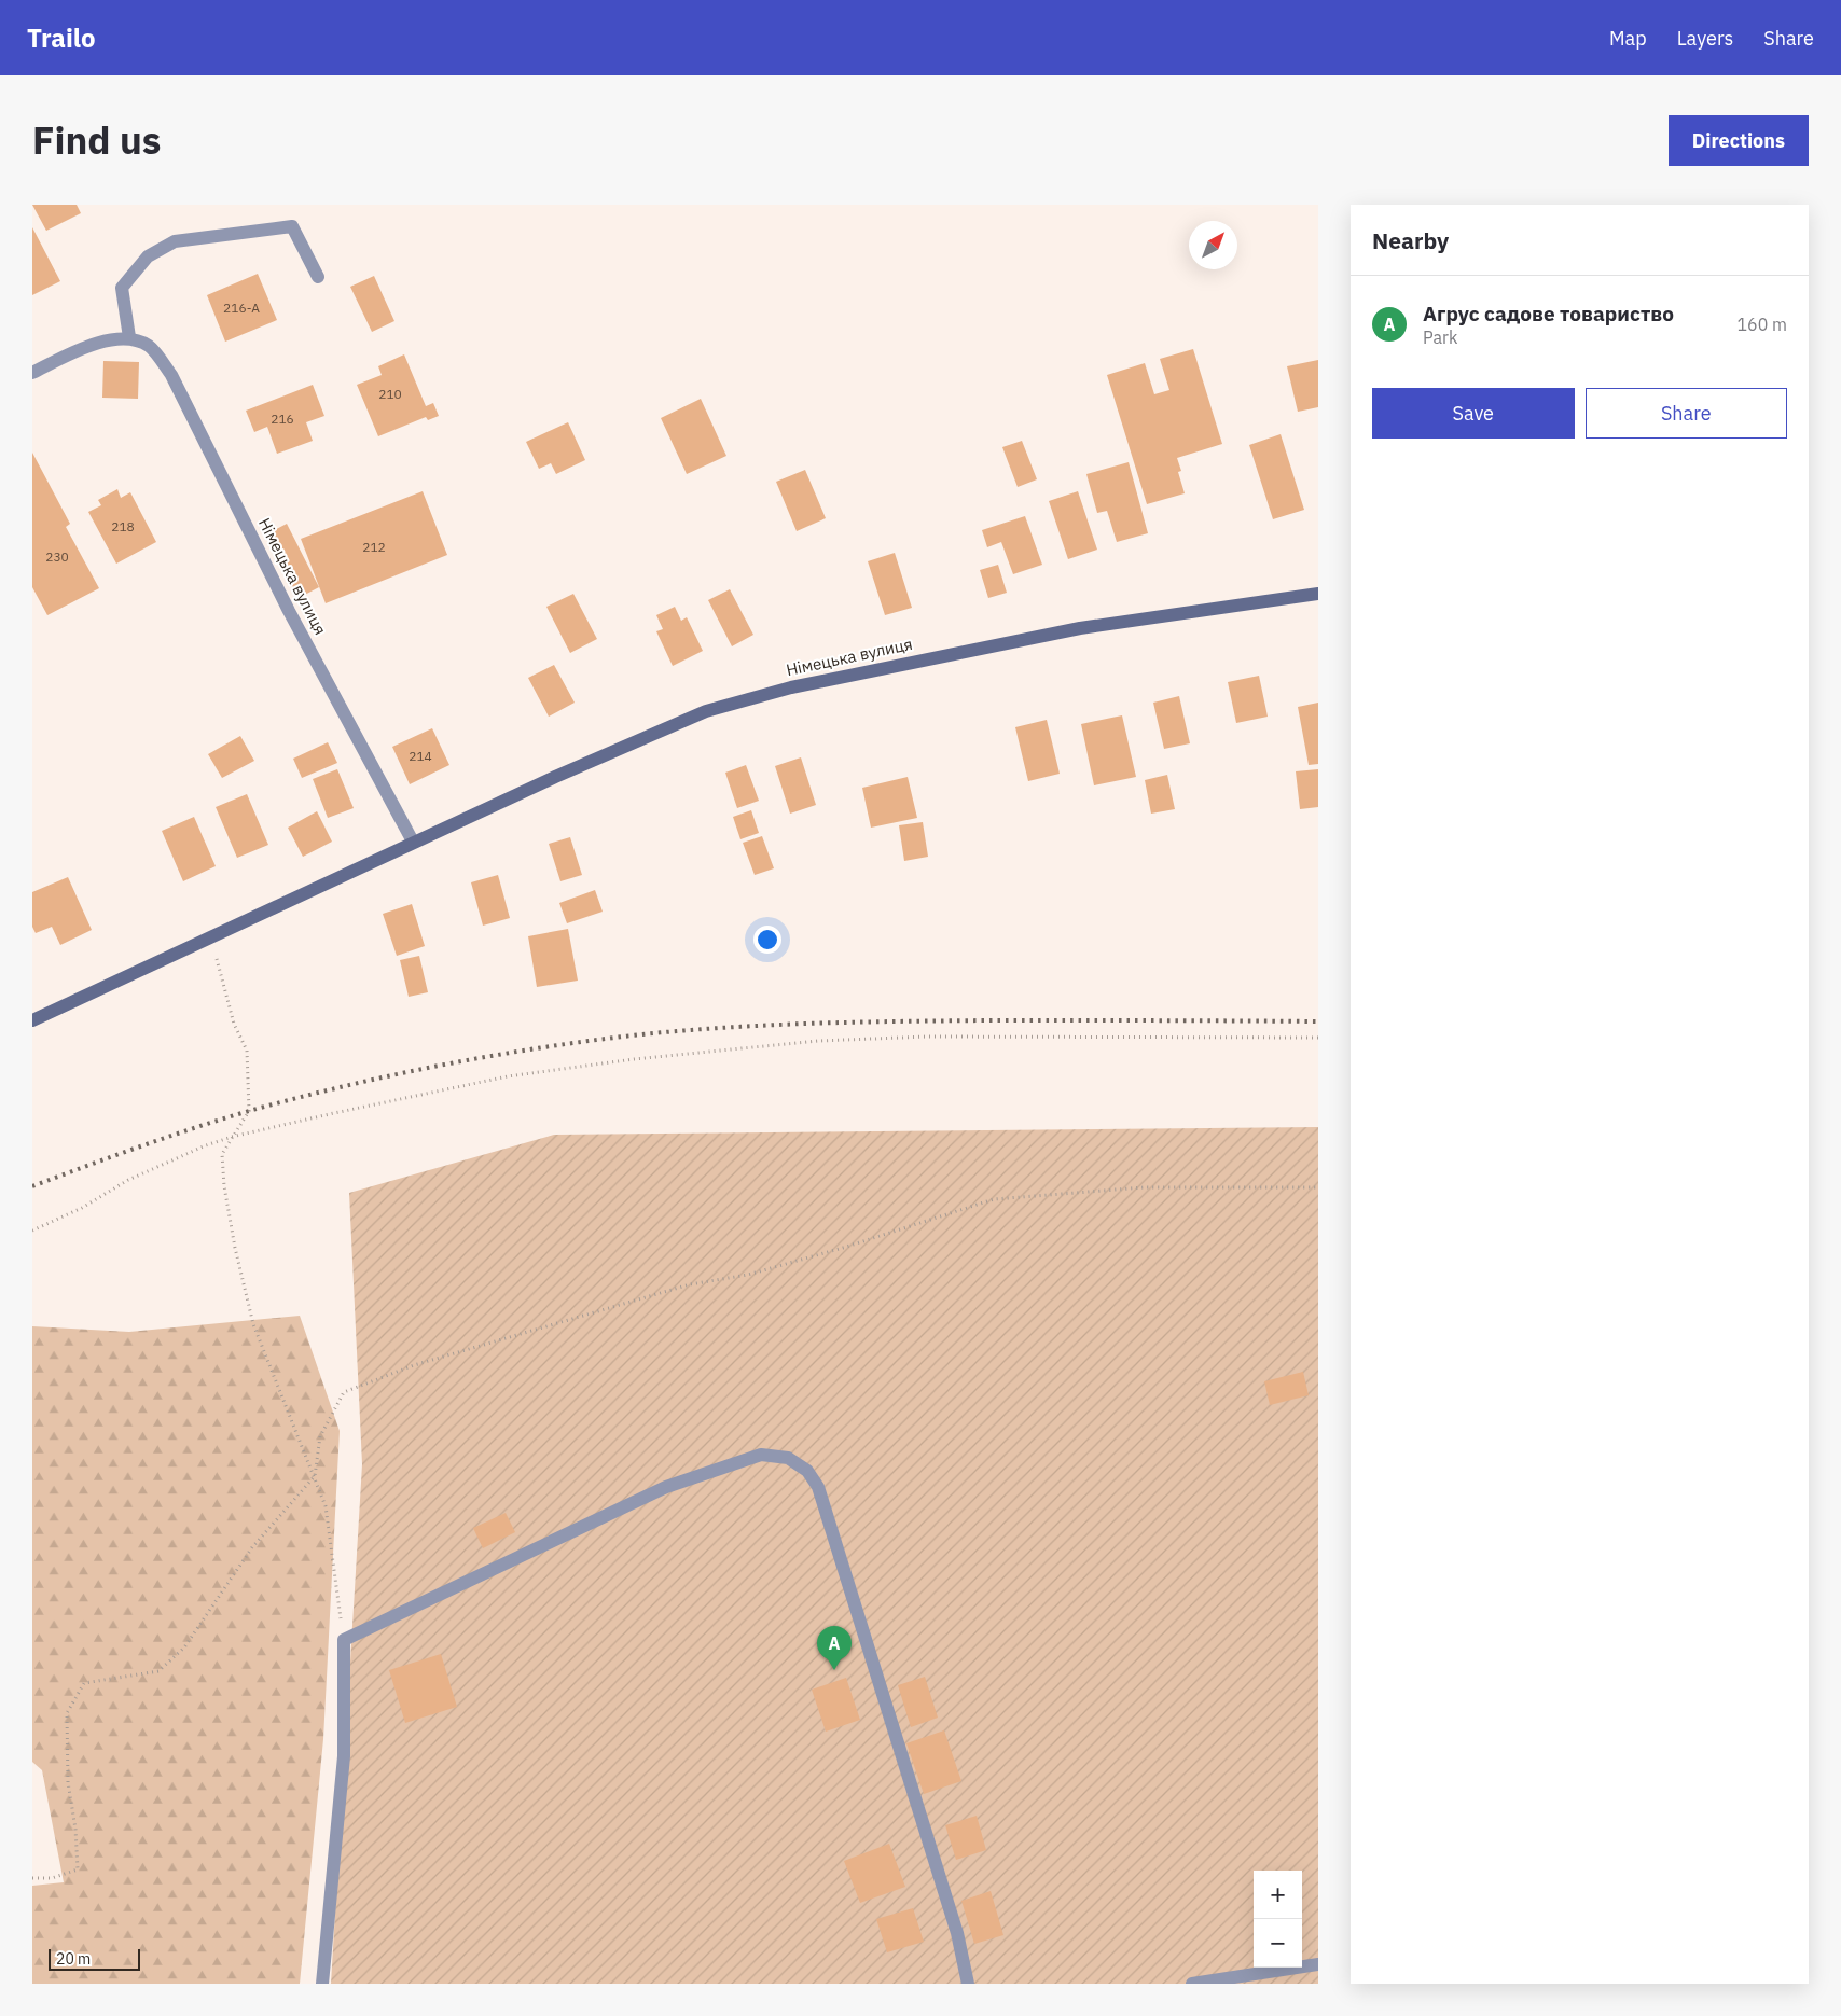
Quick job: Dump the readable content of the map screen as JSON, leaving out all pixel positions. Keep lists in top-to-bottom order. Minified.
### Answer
{"streets":{"main road":["Німецька вулиця"]},"house_numbers":["216-А","210","216","218","212","230","214"],"scale_bar":"20 m","north":"top right","page":{"header":"Trailo","nav":["Map","Layers","Share"],"title":"Find us","buttons":["Directions",["Save","Share"]],"heading":"Nearby","list":[{"mark":"A","name":"Агрус садове товариство","note":"Park","value":"160 m"}],"pins":"A","map_buttons":["+","−"],"scale":"20 m"}}
